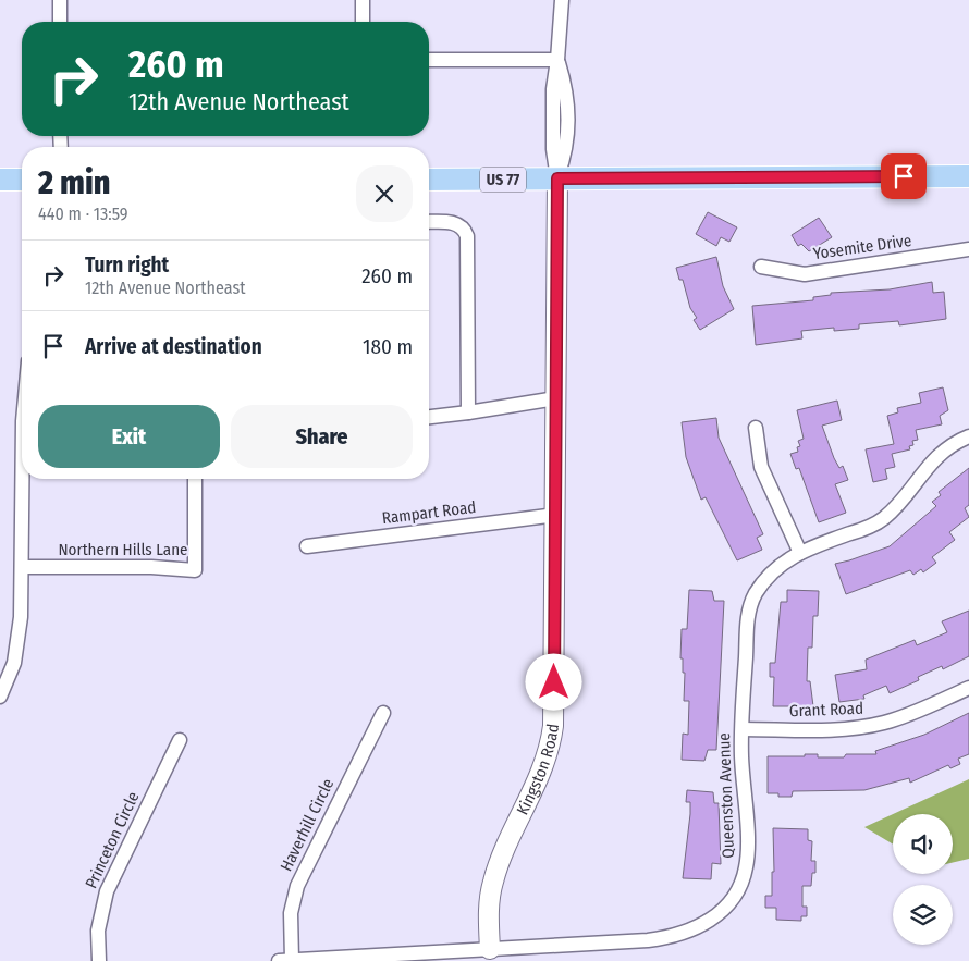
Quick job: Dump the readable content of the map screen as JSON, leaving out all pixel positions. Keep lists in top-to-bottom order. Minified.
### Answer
{"streets":{"main road":["US 77"],"street":["Yosemite Drive","Rampart Road","Northern Hills Lane","Grant Road","Kingston Road","Queenston Avenue","Haverhill Circle","Princeton Circle"]},"crossings":[["US 77","Kingston Road"],["Rampart Road","Kingston Road"],["Grant Road","Queenston Avenue"],["Kingston Road","Queenston Avenue"],["Queenston Avenue","Haverhill Circle"]],"page":{"turn":["260 m","12th Avenue Northeast"],"heading":["2 min","440 m · 13:59"],"list":[{"name":"Turn right","note":"12th Avenue Northeast","value":"260 m"},{"name":"Arrive at destination","value":"180 m"}],"buttons":["Exit","Share"]}}
